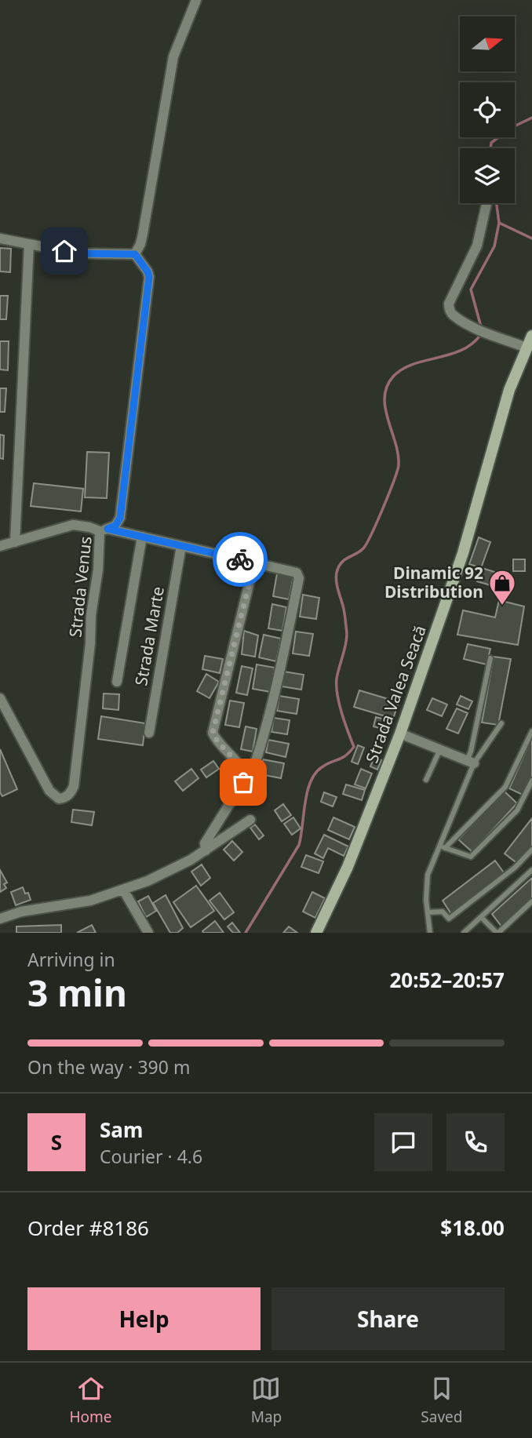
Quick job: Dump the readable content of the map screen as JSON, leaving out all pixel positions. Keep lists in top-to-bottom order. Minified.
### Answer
{"streets":{"main road":["Strada Valea Seacă"],"street":["Strada Venus","Strada Marte"]},"places":{"shop":["Dinamic 92 Distribution"]},"north":"right","page":{"heading":["3 min","Arriving in","20:52–20:57"],"panel":["Sam","Courier · 4.6","Order #8186","$18.00"],"bar":"On the way · 390 m","round":"S","buttons":["Help","Share"],"tabs":["Home","Map","Saved"]}}
